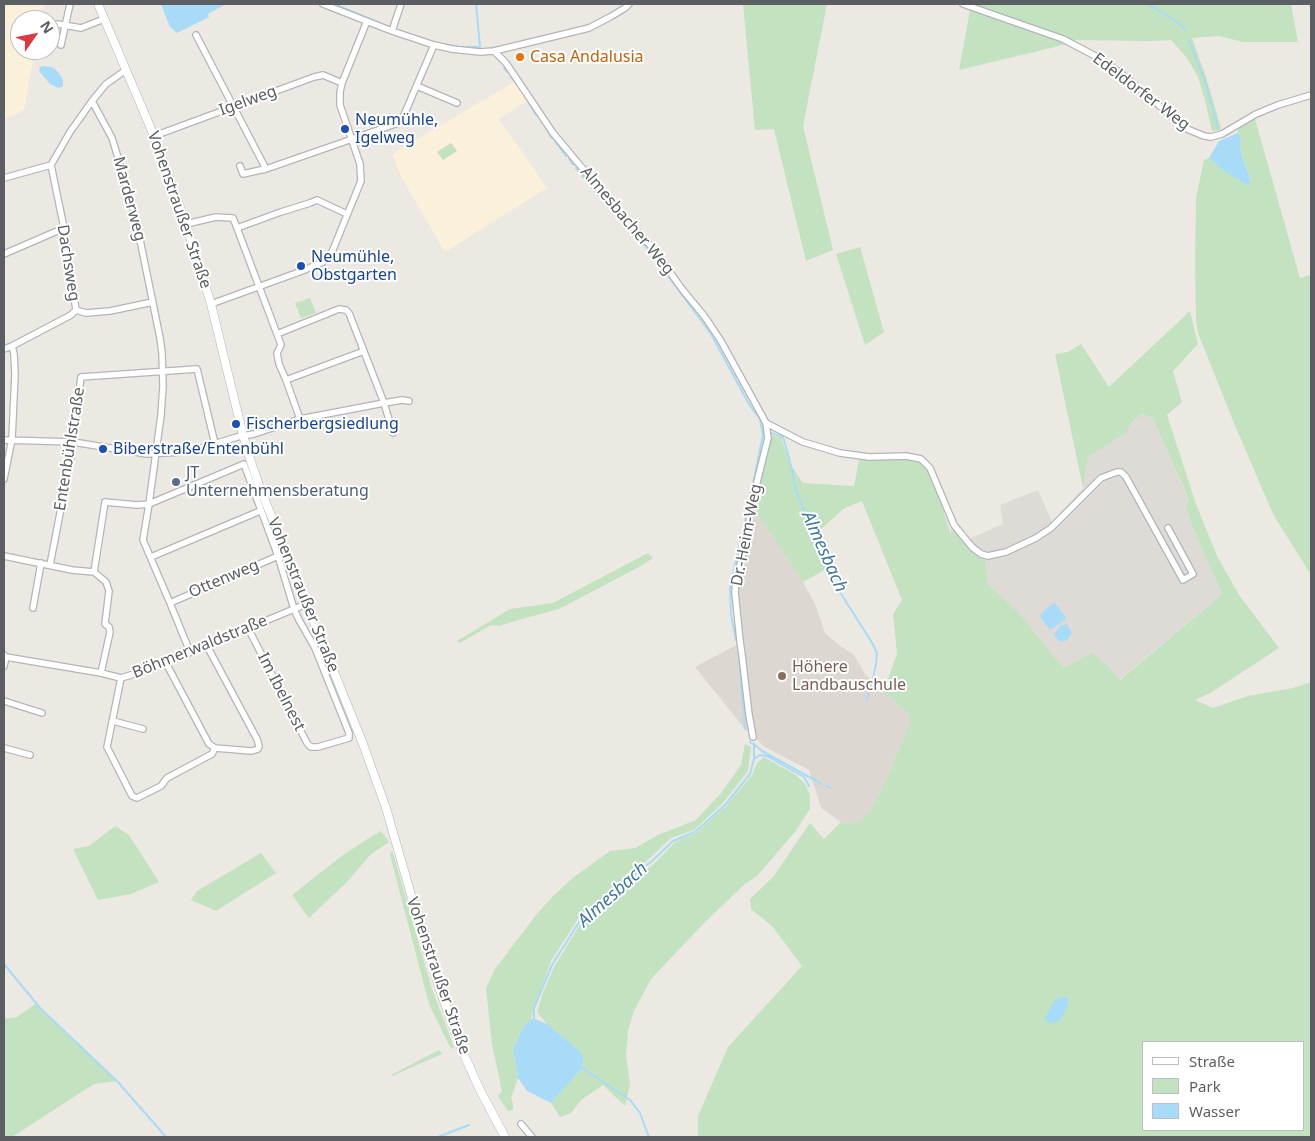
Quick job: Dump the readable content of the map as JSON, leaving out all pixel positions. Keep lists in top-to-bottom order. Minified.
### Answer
{"streets":{"main road":["Vohenstraußer Straße"],"street":["Edeldorfer Weg","Igelweg","Marderweg","Almesbacher Weg","Dachsweg","Entenbühlstraße","Dr.-Heim-Weg","Ottenweg","Böhmerwaldstraße","Im Ibelnest"]},"crossings":[["Igelweg","Vohenstraußer Straße"],["Marderweg","Vohenstraußer Straße"],["Marderweg","Entenbühlstraße"],["Marderweg","Ottenweg"],["Marderweg","Böhmerwaldstraße"],["Vohenstraußer Straße","Ottenweg"],["Vohenstraußer Straße","Böhmerwaldstraße"],["Vohenstraußer Straße","Im Ibelnest"],["Almesbacher Weg","Dr.-Heim-Weg"],["Böhmerwaldstraße","Im Ibelnest"]],"water":["Almesbach"],"places":["Casa Andalusia","Neumühle, Igelweg","Neumühle, Obstgarten","Fischerbergsiedlung","Biberstraße/Entenbühl","JT Unternehmensberatung","Höhere Landbauschule"],"legend":["Straße","Park","Wasser"],"north":"top right"}
